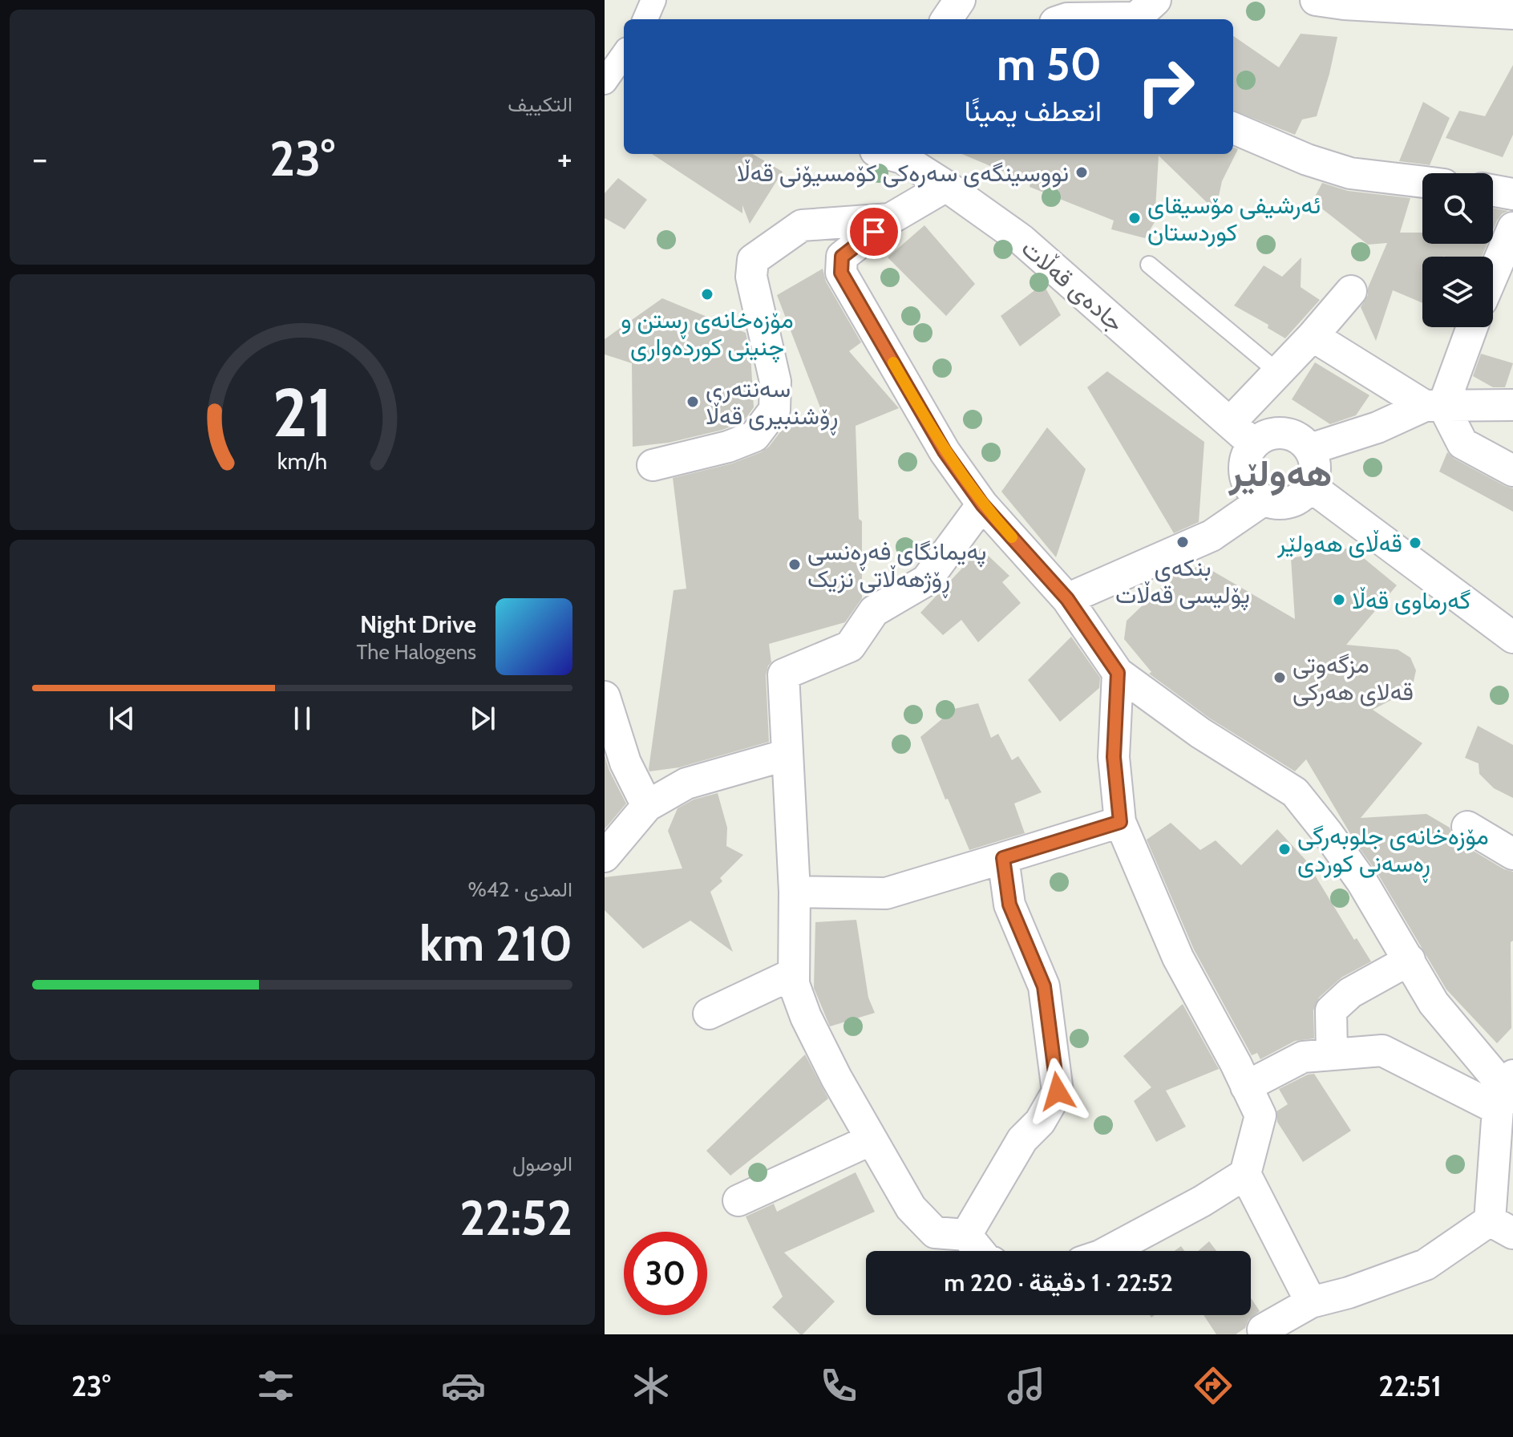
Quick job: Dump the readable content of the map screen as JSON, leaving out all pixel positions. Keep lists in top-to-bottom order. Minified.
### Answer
{"streets":{"street":["جادەی قەڵات"]},"districts":["ھەولێر"],"places":["نووسینگەی سەرەکی کۆمسیۆنی قەڵا","ئەرشیفی مۆسیقای کوردستان","مۆزەخانەی ڕستن و چنینی کوردەواری","سەنتەری ڕۆشنبیری قەڵا","بنکەی پۆلیسی قەڵات","قەڵای هەولێر","پەیمانگای فەڕەنسی ڕۆژهەڵاتی نزیک","گەرماوی قەڵا","مزگەوتی قەلای هەرکی","مۆزەخانەی جلوبەرگی ڕەسەنی کوردی"],"page":{"tile":["التكييف",["المدى · 42%","210 km"],["الوصول","22:52"]],"turn":["50 m","انعطف يمينًا"],"heat":["−","23°","+"],"song":["Night Drive","The Halogens"],"limit":"30","trip":"22:52 · 1 دقيقة · 220 m","tabs":["22:51","23°"],"gauge":["21","km/h"]}}
